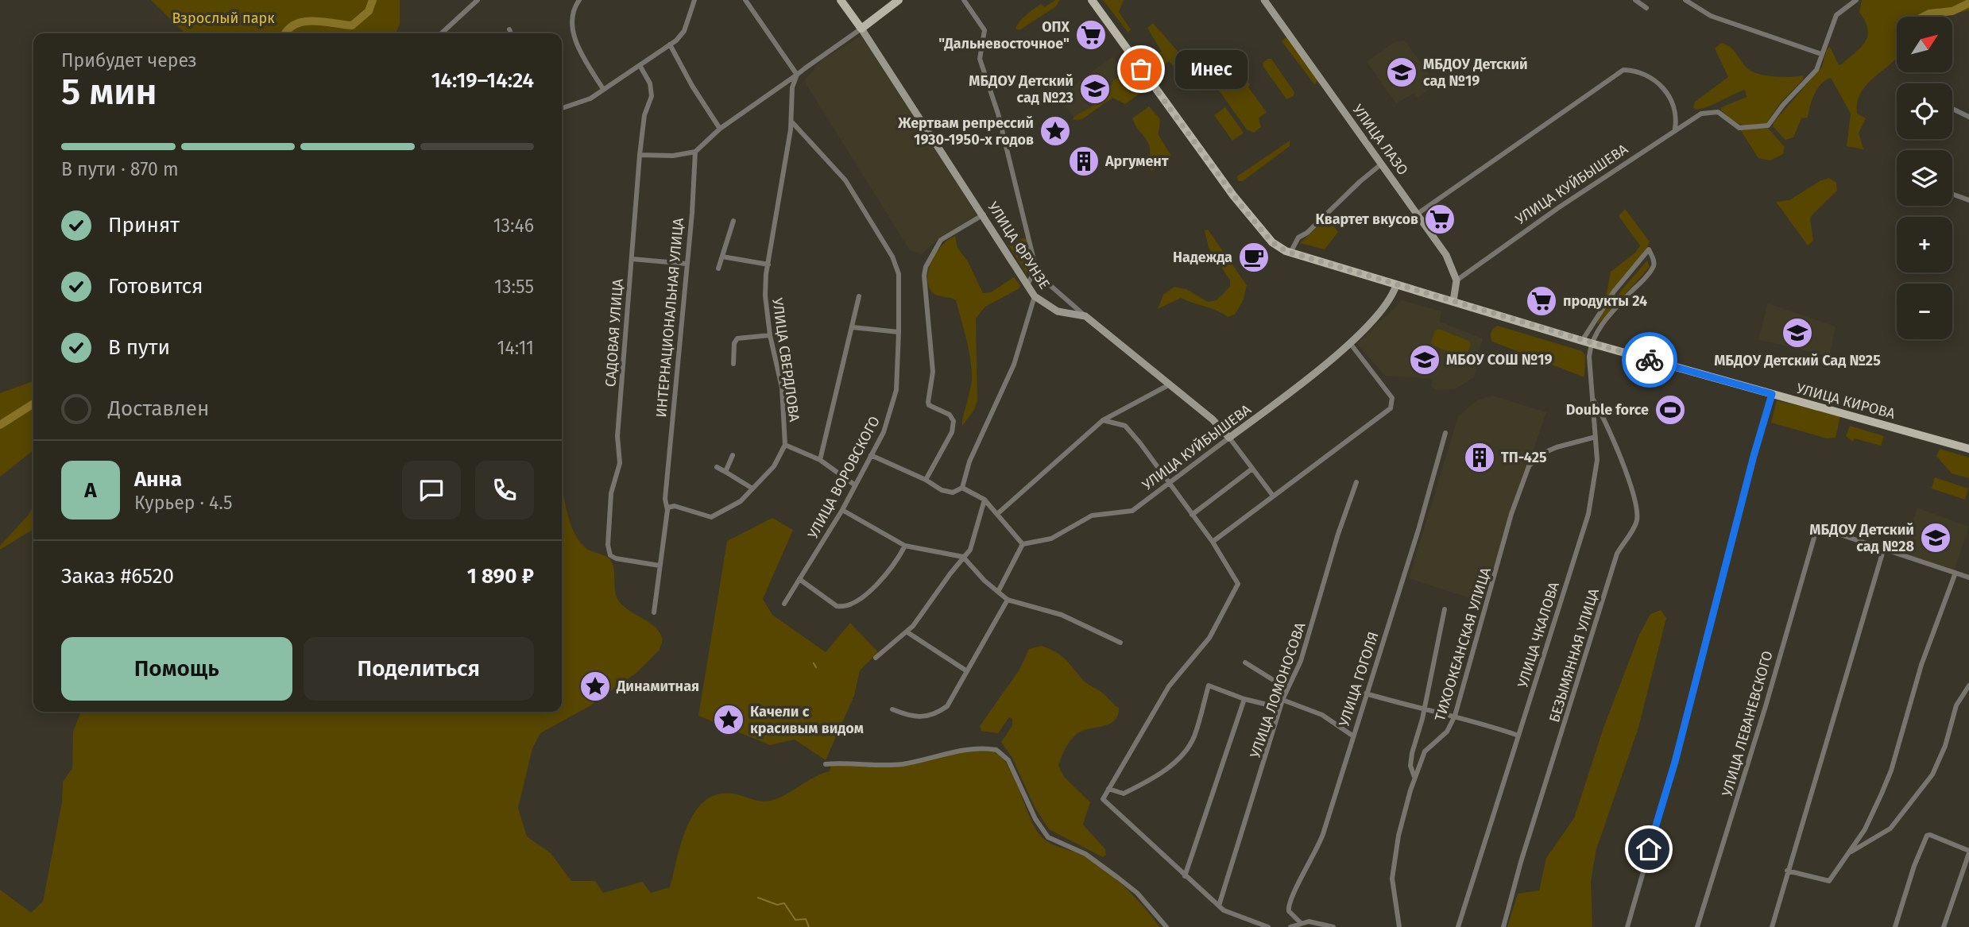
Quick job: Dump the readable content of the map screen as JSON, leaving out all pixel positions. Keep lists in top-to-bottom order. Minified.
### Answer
{"streets":{"main road":["УЛИЦА ЛАЗО","УЛИЦА КУЙБЫШЕВА","УЛИЦА ФРУНЗЕ","УЛИЦА КИРОВА"],"street":["ИНТЕРНАЦИОНАЛЬНАЯ УЛИЦА","САДОВАЯ УЛИЦА","УЛИЦА СВЕРДЛОВА","УЛИЦА ВОРОВСКОГО","УЛИЦА ЧКАЛОВА","ТИХООКЕАНСКАЯ УЛИЦА","БЕЗЫМЯННАЯ УЛИЦА","УЛИЦА ГОГОЛЯ","УЛИЦА ЛОМОНОСОВА","УЛИЦА ЛЕВАНЕВСКОГО"]},"crossings":[["УЛИЦА ЛАЗО","УЛИЦА КУЙБЫШЕВА"],["УЛИЦА КУЙБЫШЕВА","УЛИЦА ФРУНЗЕ"],["УЛИЦА КУЙБЫШЕВА","УЛИЦА КИРОВА"],["ИНТЕРНАЦИОНАЛЬНАЯ УЛИЦА","САДОВАЯ УЛИЦА"],["УЛИЦА СВЕРДЛОВА","УЛИЦА ВОРОВСКОГО"],["УЛИЦА КИРОВА","УЛИЦА ЧКАЛОВА"],["УЛИЦА ЧКАЛОВА","ТИХООКЕАНСКАЯ УЛИЦА"],["УЛИЦА ЧКАЛОВА","БЕЗЫМЯННАЯ УЛИЦА"]],"parks":["Взрослый парк"],"places":{"supermarket":["ОПХ \"Дальневосточное\"","Квартет вкусов","продукты 24"],"other":["Инес"],"school or university":["МБДОУ Детский сад №19","МБДОУ Детский сад №23","МБДОУ Детский Сад №25","МБОУ СОШ №19","МБДОУ Детский сад №28"],"place":["Жертвам репрессий 1930-1950-х годов","Динамитная","Качели с красивым видом"],"building":["Аргумент","ТП-425"],"cafe":["Надежда"],"sports":["Double force"]},"north":"top right","page":{"map_buttons":["+","−"],"heading":["5 мин","Прибудет через","14:19–14:24"],"panel":["Анна","Курьер · 4.5","Заказ #6520","1 890 ₽"],"bubble":"Инес","bar":"В пути · 870 m","list":[["Принят","13:46"],["Готовится","13:55"],["В пути","14:11"],"Доставлен"],"round":"А","buttons":["Помощь","Поделиться"]}}
